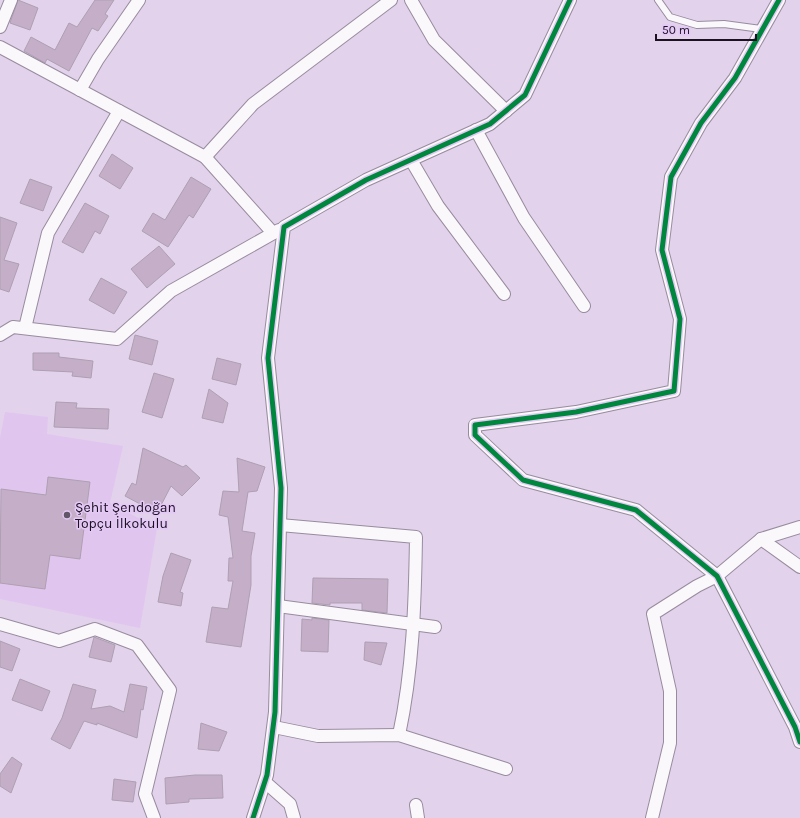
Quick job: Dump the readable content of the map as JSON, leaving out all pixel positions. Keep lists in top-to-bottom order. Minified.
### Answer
{"places":["Şehit Şendoğan Topçu İlkokulu"],"scale_bar":"50 m"}
